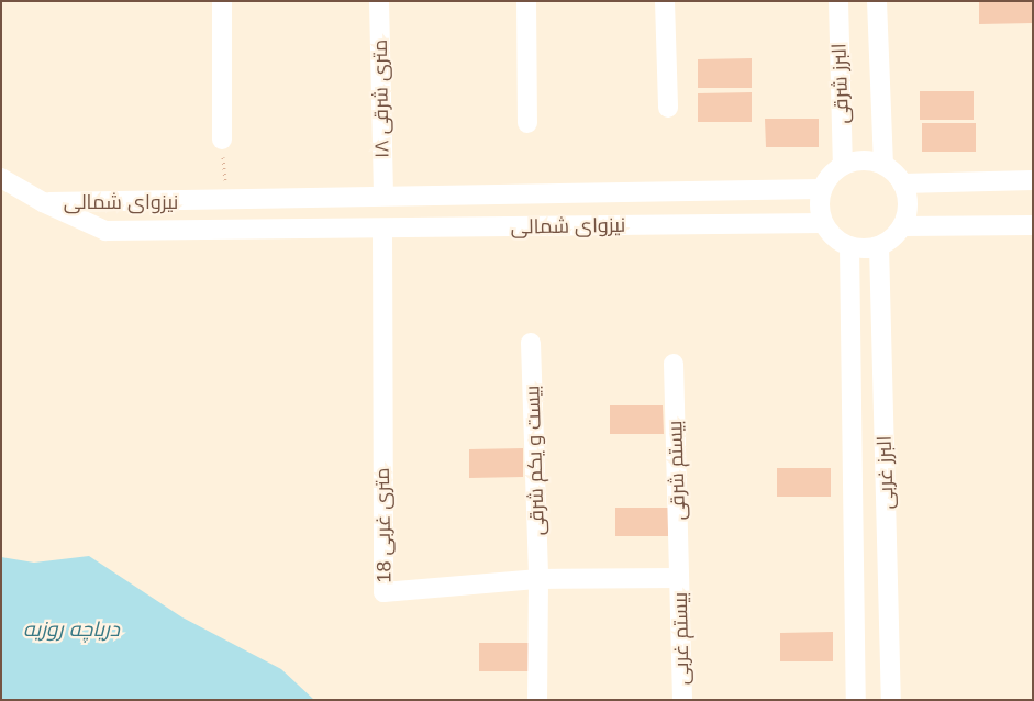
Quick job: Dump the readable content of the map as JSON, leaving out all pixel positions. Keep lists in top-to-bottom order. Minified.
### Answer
{"streets":{"street":["البرز شرقی","۱۸ متری شرقی","نیزوای شمالی","بیست و یکم شرقی","بیستم شرقی","البرز غربی","18 متری غربی","بیستم غربی"]},"crossings":[["البرز شرقی","نیزوای شمالی"],["البرز شرقی","البرز غربی"],["۱۸ متری شرقی","نیزوای شمالی"],["نیزوای شمالی","البرز غربی"],["نیزوای شمالی","18 متری غربی"],["بیست و یکم شرقی","18 متری غربی"],["بیستم شرقی","18 متری غربی"],["بیستم شرقی","بیستم غربی"],["18 متری غربی","بیستم غربی"]],"water":["دریاچه روزیه"]}
